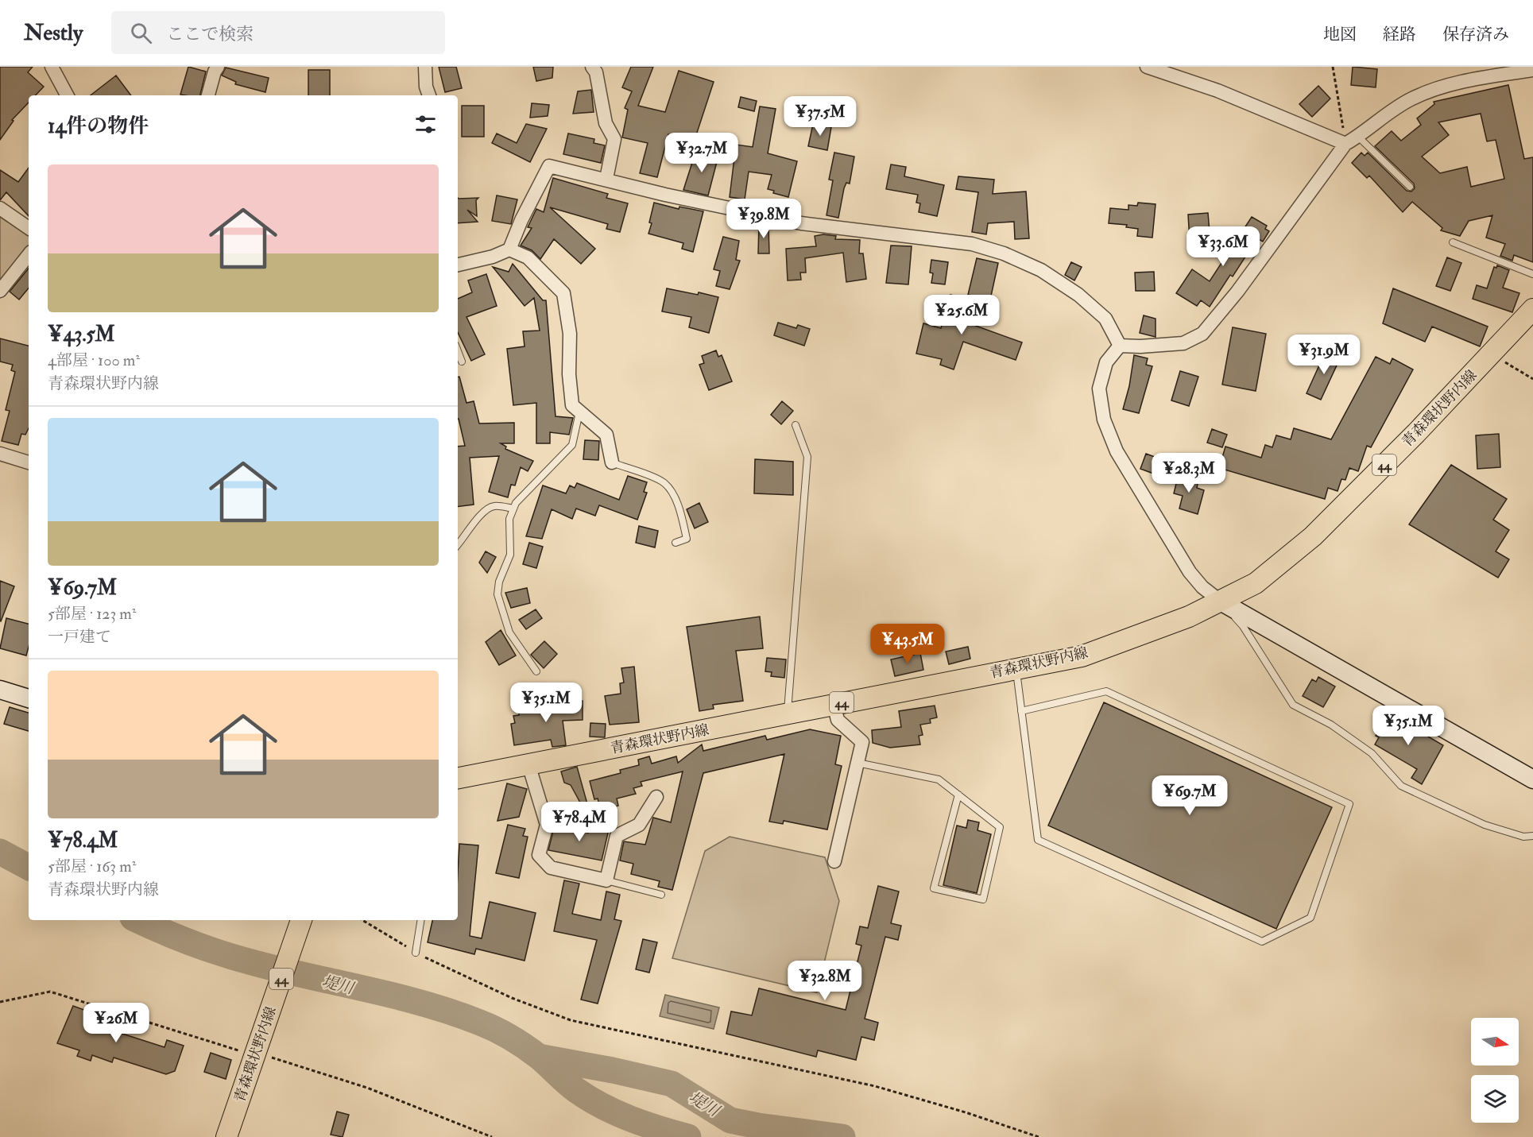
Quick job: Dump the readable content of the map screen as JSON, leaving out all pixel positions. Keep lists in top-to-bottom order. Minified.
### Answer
{"streets":{"main road":["青森環状野内線","44"]},"water":["堤川"],"north":"right","page":{"header":"Nestly","search":"ここで検索","nav":["地図","経路","保存済み"],"heading":"14件の物件","price":["¥37.5M","¥32.7M","¥39.8M","¥33.6M","¥25.6M","¥31.9M","¥28.3M","¥43.5M","¥35.1M","¥35.1M","¥69.7M","¥78.4M","¥32.8M","¥26M"],"list":[{"name":"¥43.5M","note":"4部屋 · 100 m² · 青森環状野内線"},{"name":"¥69.7M","note":"5部屋 · 123 m² · 一戸建て"},{"name":"¥78.4M","note":"5部屋 · 163 m² · 青森環状野内線"}]}}
